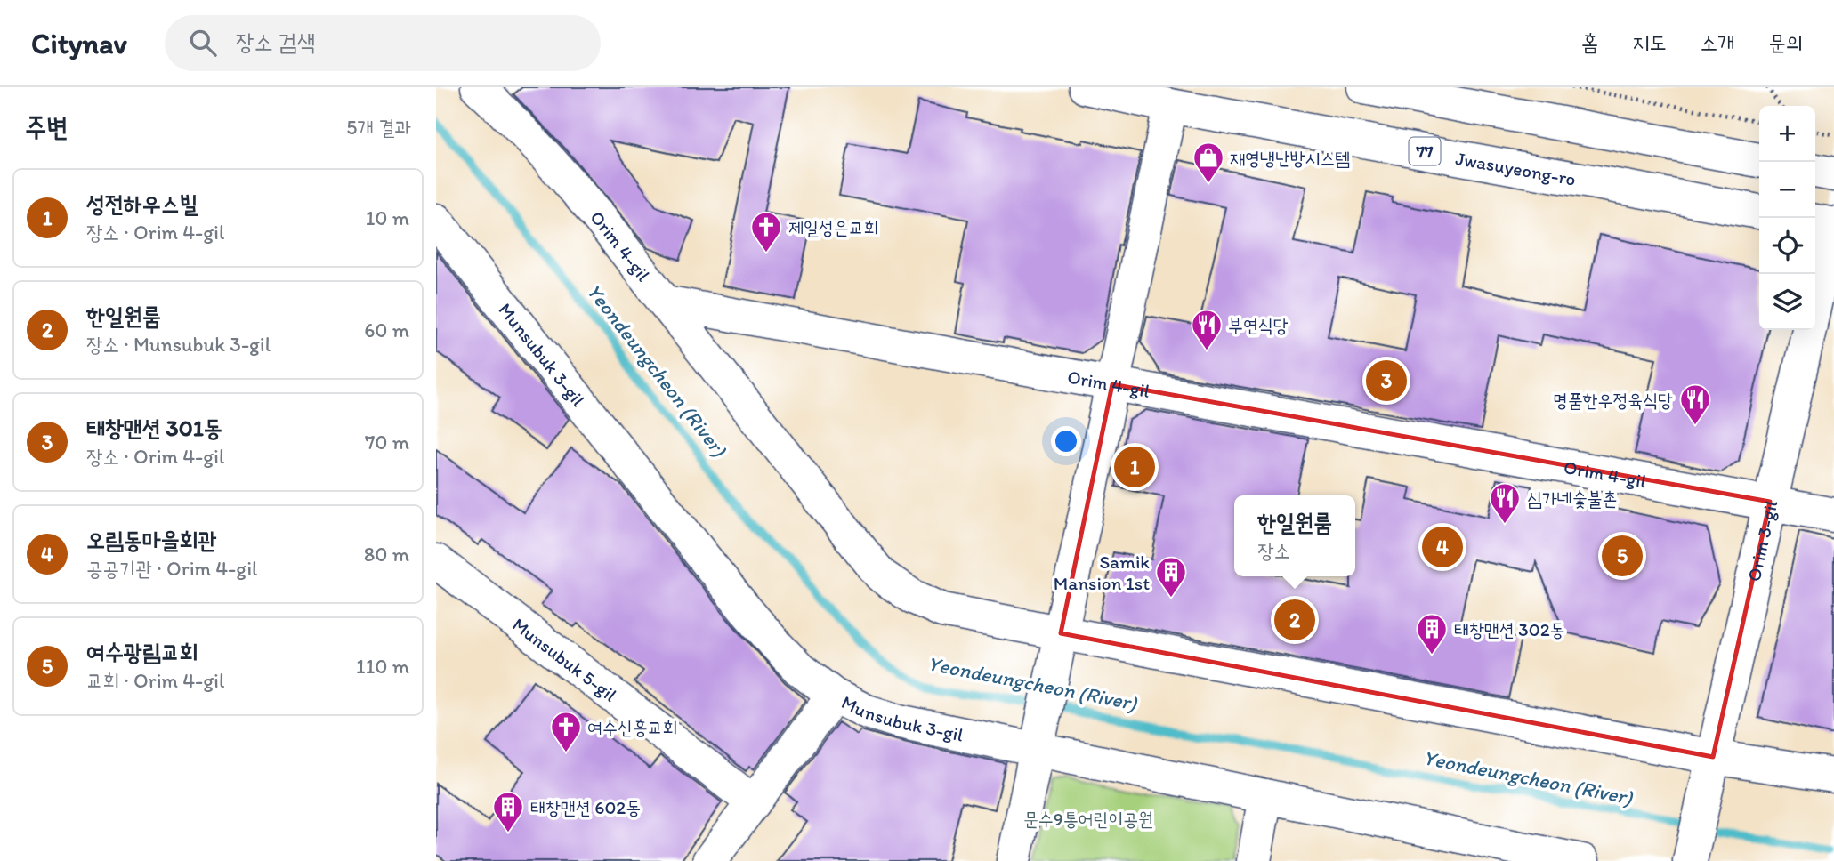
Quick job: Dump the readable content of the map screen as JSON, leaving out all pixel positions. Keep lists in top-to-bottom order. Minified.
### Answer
{"streets":{"street":["77","Jwasuyeong-ro","Orim 4-gil","Munsubuk 3-gil","Orim 3-gil","Munsubuk 5-gil"]},"crossings":[["Orim 4-gil","Orim 3-gil"]],"water":["Yeondeungcheon (River)"],"parks":["문수9통어린이공원"],"places":{"shop":["재영냉난방시스템"],"church":["제일성은교회","여수신흥교회"],"restaurant":["부연식당","명품한우정육식당","심가네숯불촌"],"building":["Samik Mansion 1st","태창맨션 302동","태창맨션 602동"]},"page":{"header":"Citynav","search":"장소 검색","nav":["홈","지도","소개","문의"],"heading":["주변","5개 결과"],"map_buttons":["+","−"],"list":[{"mark":"1","name":"성전하우스빌","note":"장소 · Orim 4-gil","value":"10 m"},{"mark":"2","name":"한일원룸","note":"장소 · Munsubuk 3-gil","value":"60 m"},{"mark":"3","name":"태창맨션 301동","note":"장소 · Orim 4-gil","value":"70 m"},{"mark":"4","name":"오림동마을회관","note":"공공기관 · Orim 4-gil","value":"80 m"},{"mark":"5","name":"여수광림교회","note":"교회 · Orim 4-gil","value":"110 m"}],"pins":["3","1","4","5","2"],"popup":["한일원룸","장소"]}}
